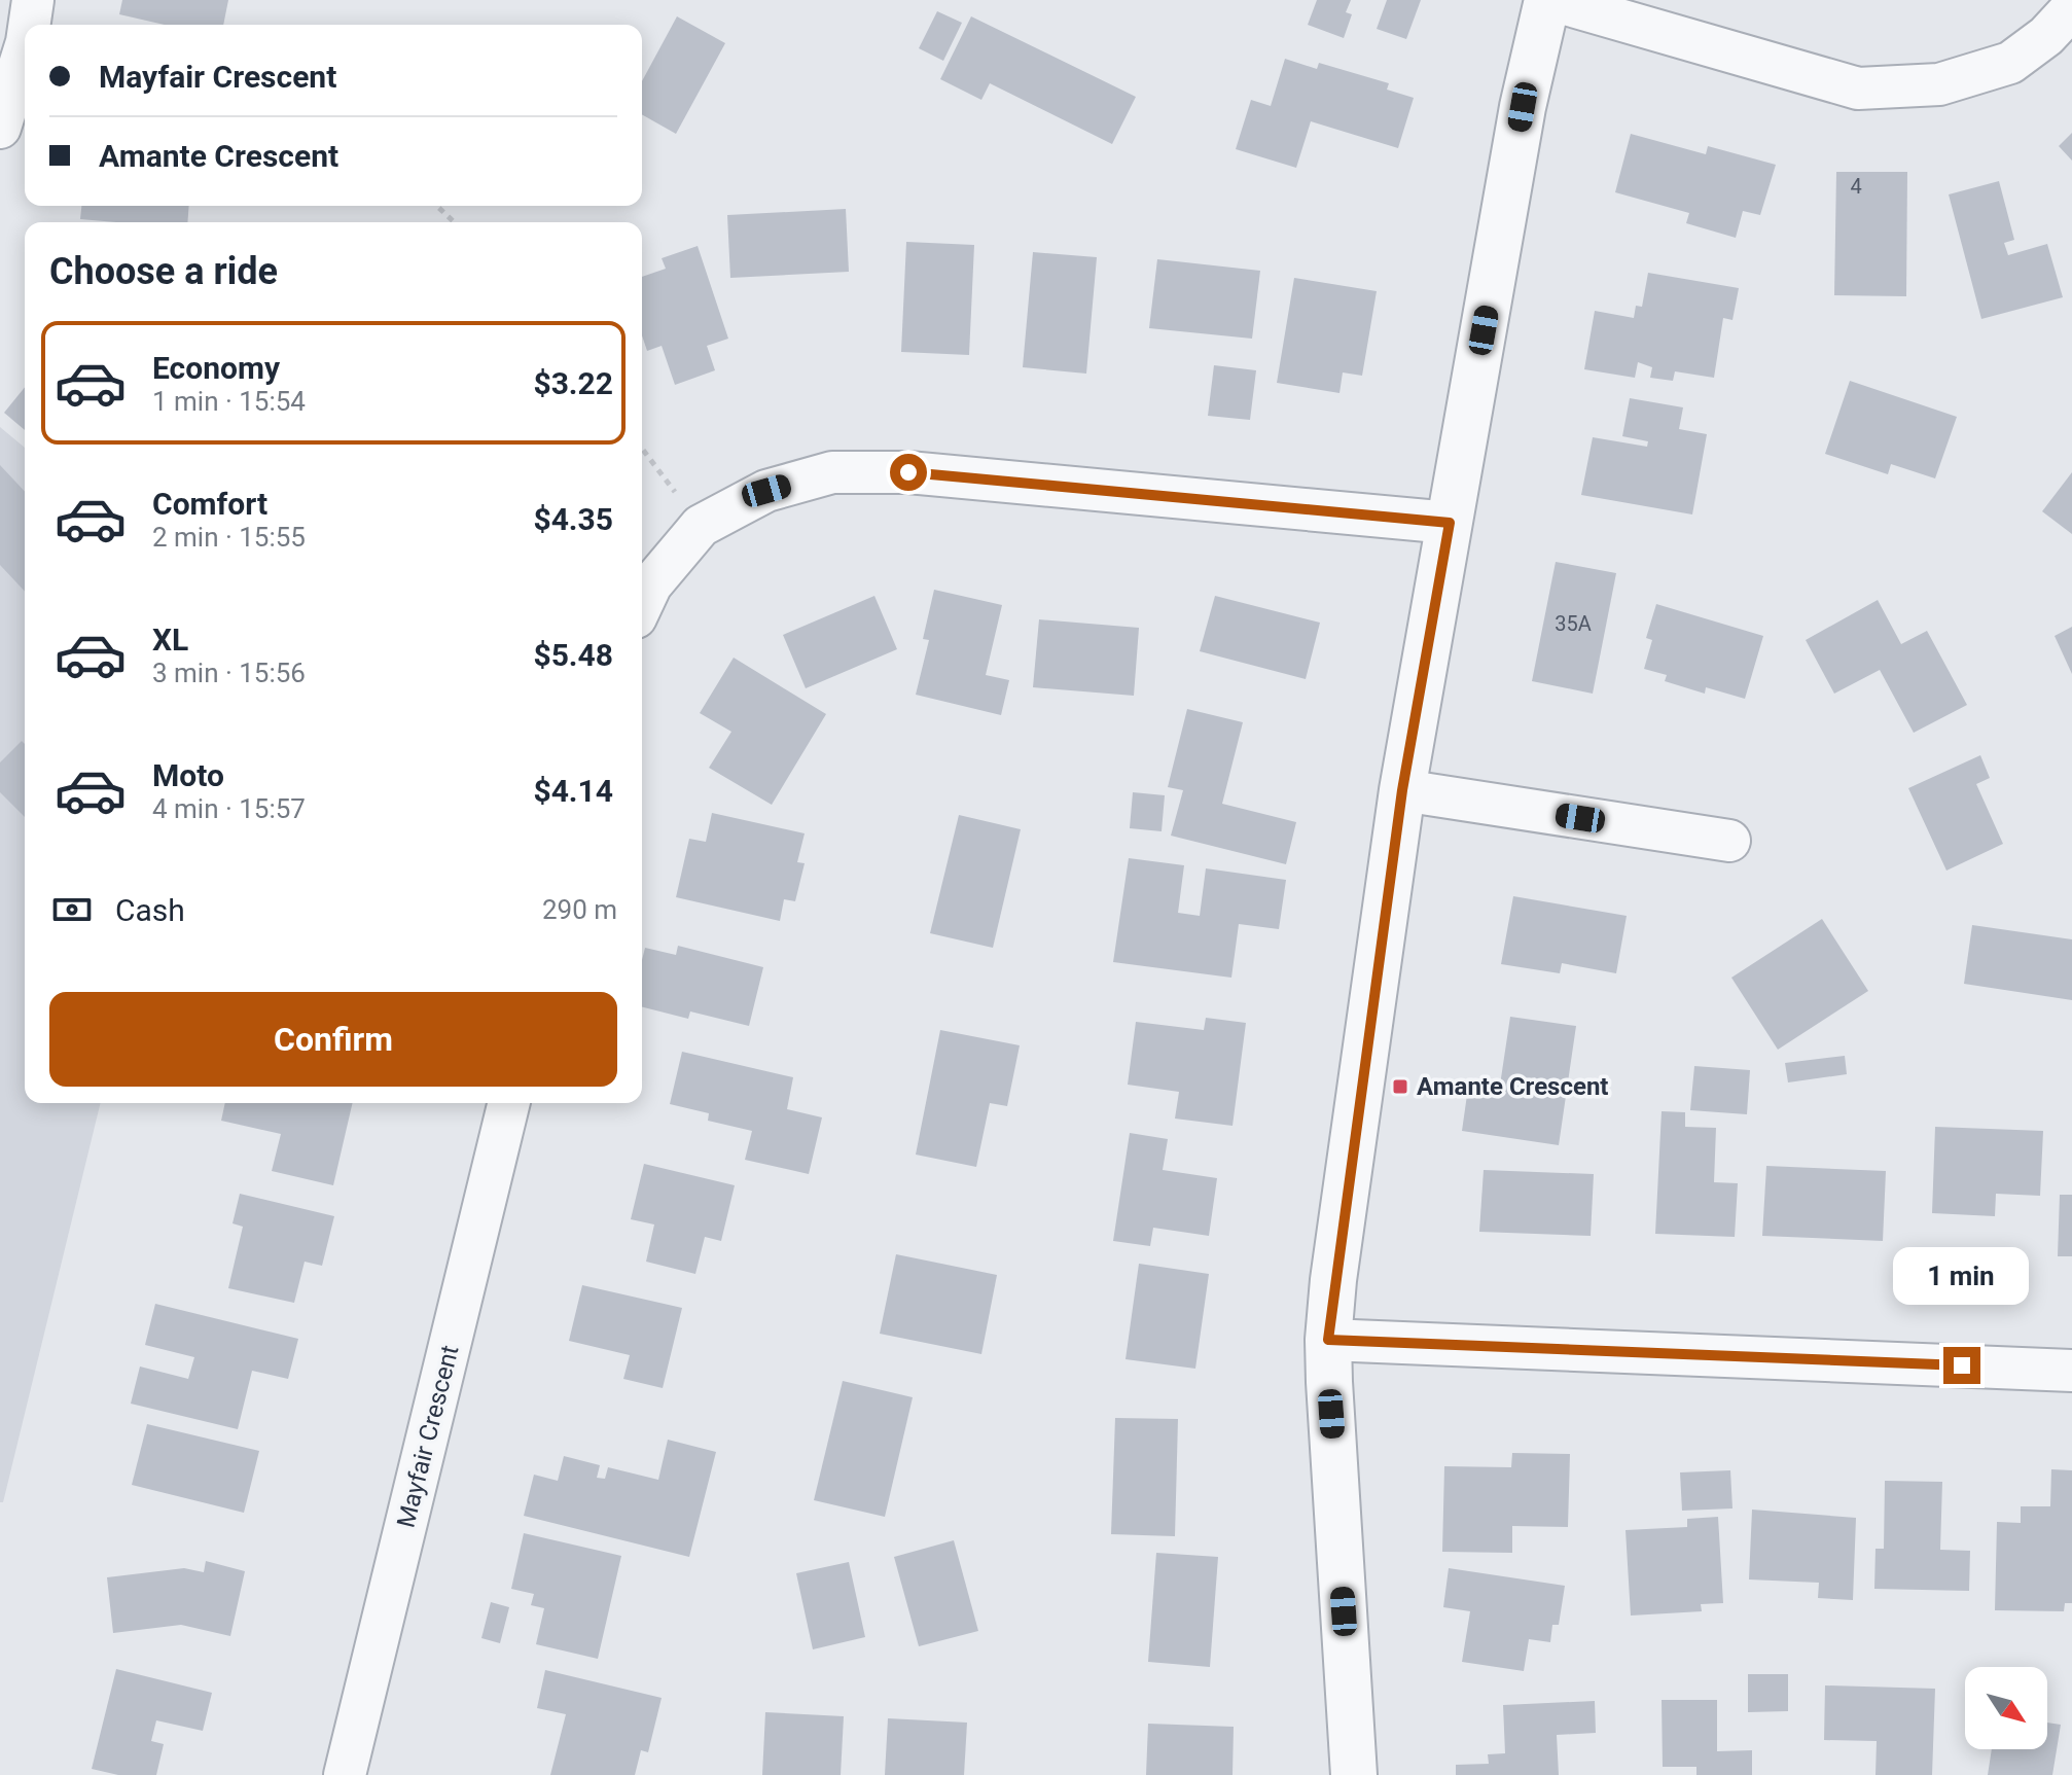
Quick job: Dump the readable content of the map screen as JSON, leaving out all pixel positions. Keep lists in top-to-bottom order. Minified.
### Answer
{"streets":{"street":["Mayfair Crescent"]},"places":{"transit":["Amante Crescent"]},"house_numbers":["4","35A"],"north":"bottom right","page":{"banner":["Mayfair Crescent","Amante Crescent"],"heading":"Choose a ride","list":[{"name":"Economy","note":"1 min · 15:54","value":"$3.22"},{"name":"Comfort","note":"2 min · 15:55","value":"$4.35"},{"name":"XL","note":"3 min · 15:56","value":"$5.48"},{"name":"Moto","note":"4 min · 15:57","value":"$4.14"}],"pay":["Cash","290 m"],"buttons":"Confirm","bubble":"1 min"}}
